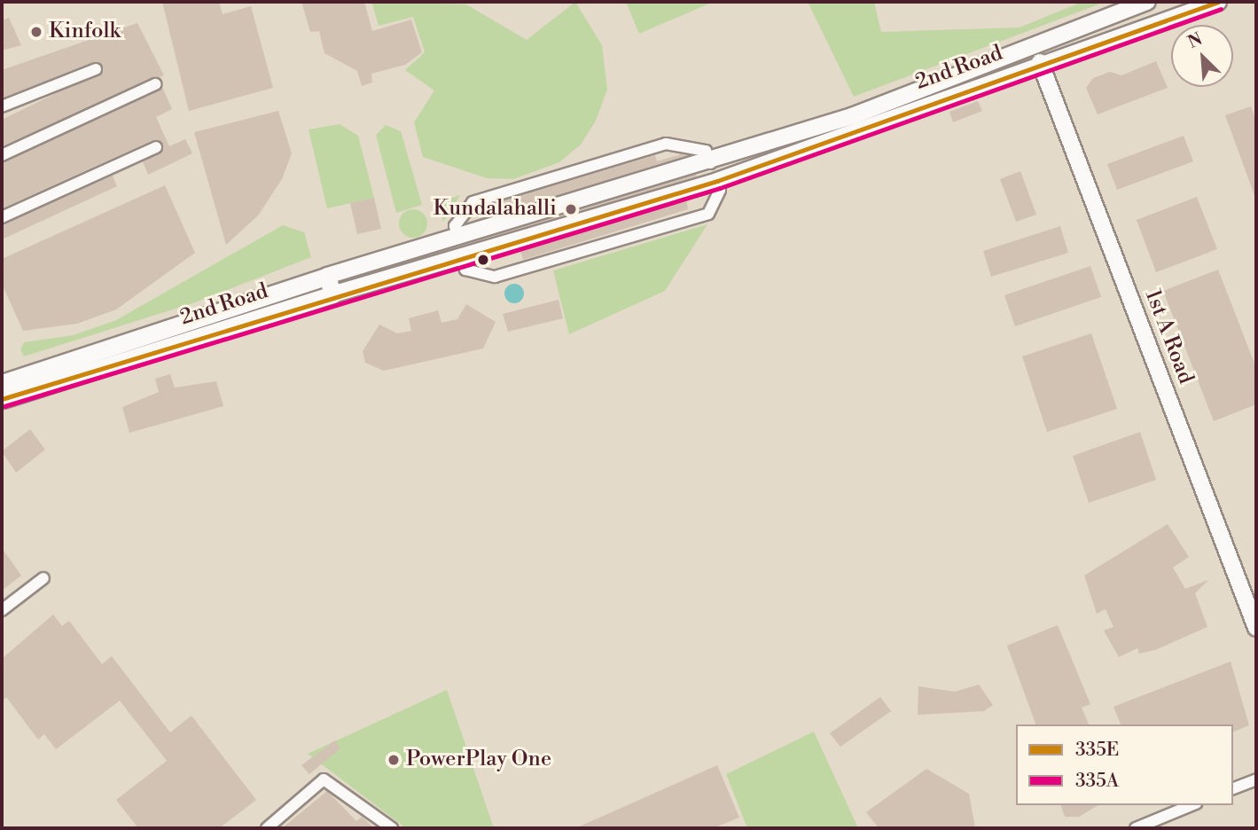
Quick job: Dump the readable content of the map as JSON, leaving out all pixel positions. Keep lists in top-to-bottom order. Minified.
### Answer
{"streets":{"main road":["2nd Road","1st A Road"]},"crossings":[["2nd Road","1st A Road"]],"places":["Kinfolk","Kundalahalli","PowerPlay One"],"lines":["transit line 335E","transit line 335A"],"legend":["335E","335A"],"north":"top left"}
